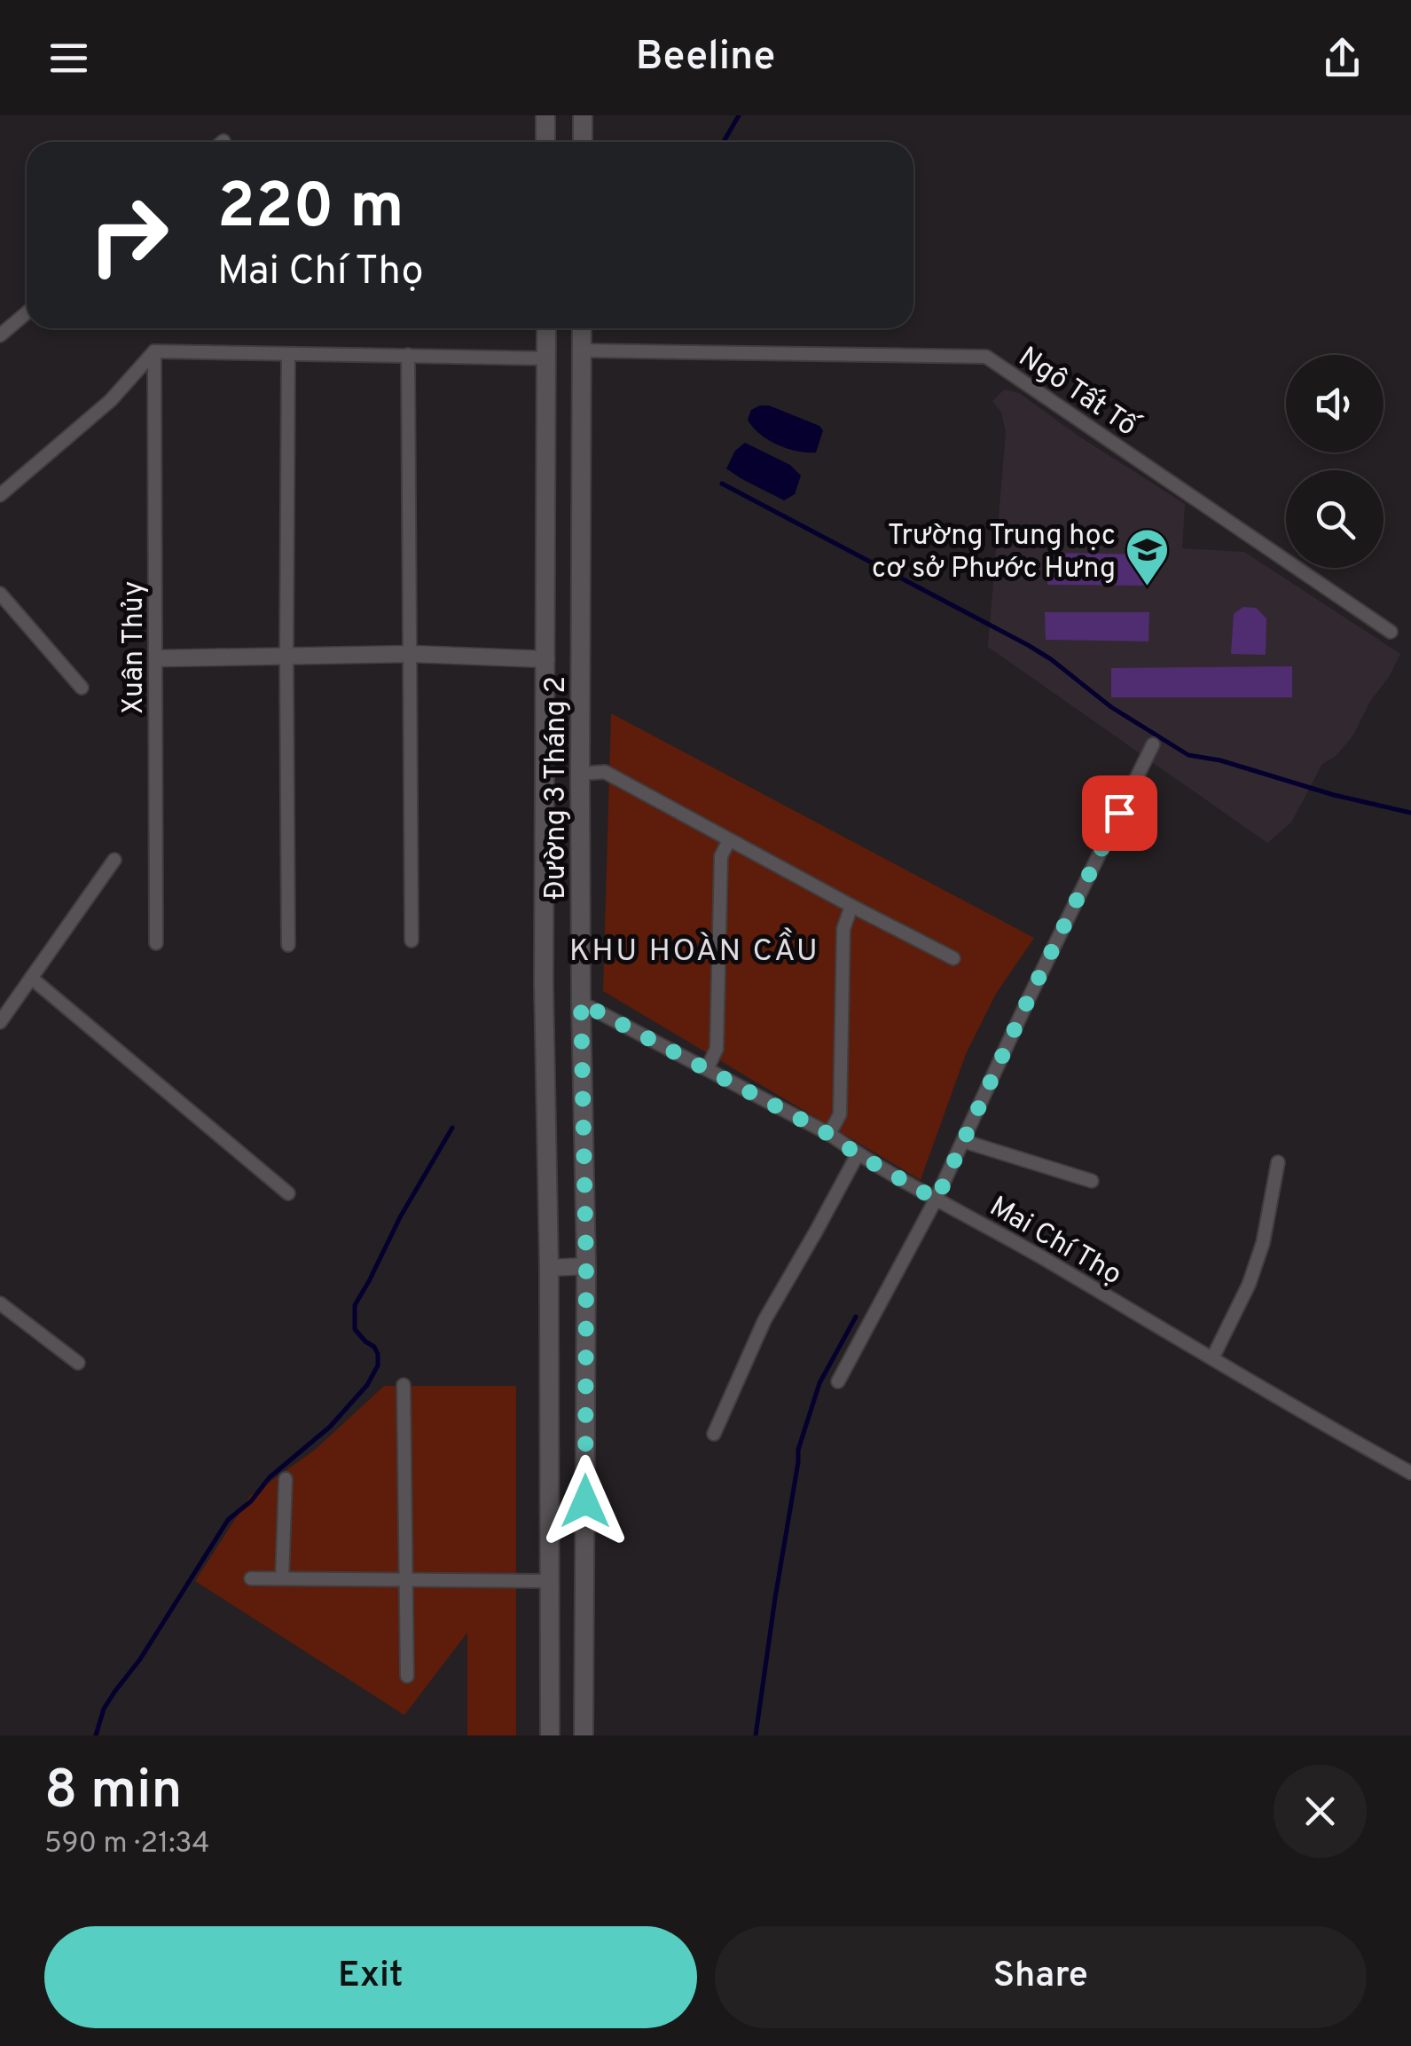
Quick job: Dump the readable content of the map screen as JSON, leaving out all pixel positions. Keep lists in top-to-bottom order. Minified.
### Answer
{"streets":{"main road":["Đường 3 Tháng 2"],"street":["Ngô Tất Tố","Xuân Thủy","Mai Chí Thọ"]},"crossings":[["Ngô Tất Tố","Đường 3 Tháng 2"],["Đường 3 Tháng 2","Mai Chí Thọ"]],"districts":["KHU HOÀN CẦU"],"places":{"school or university":["Trường Trung học cơ sở Phước Hưng"]},"page":{"header":"Beeline","turn":["220 m","Mai Chí Thọ"],"heading":["8 min","590 m · 21:34"],"buttons":["Exit","Share"]}}
